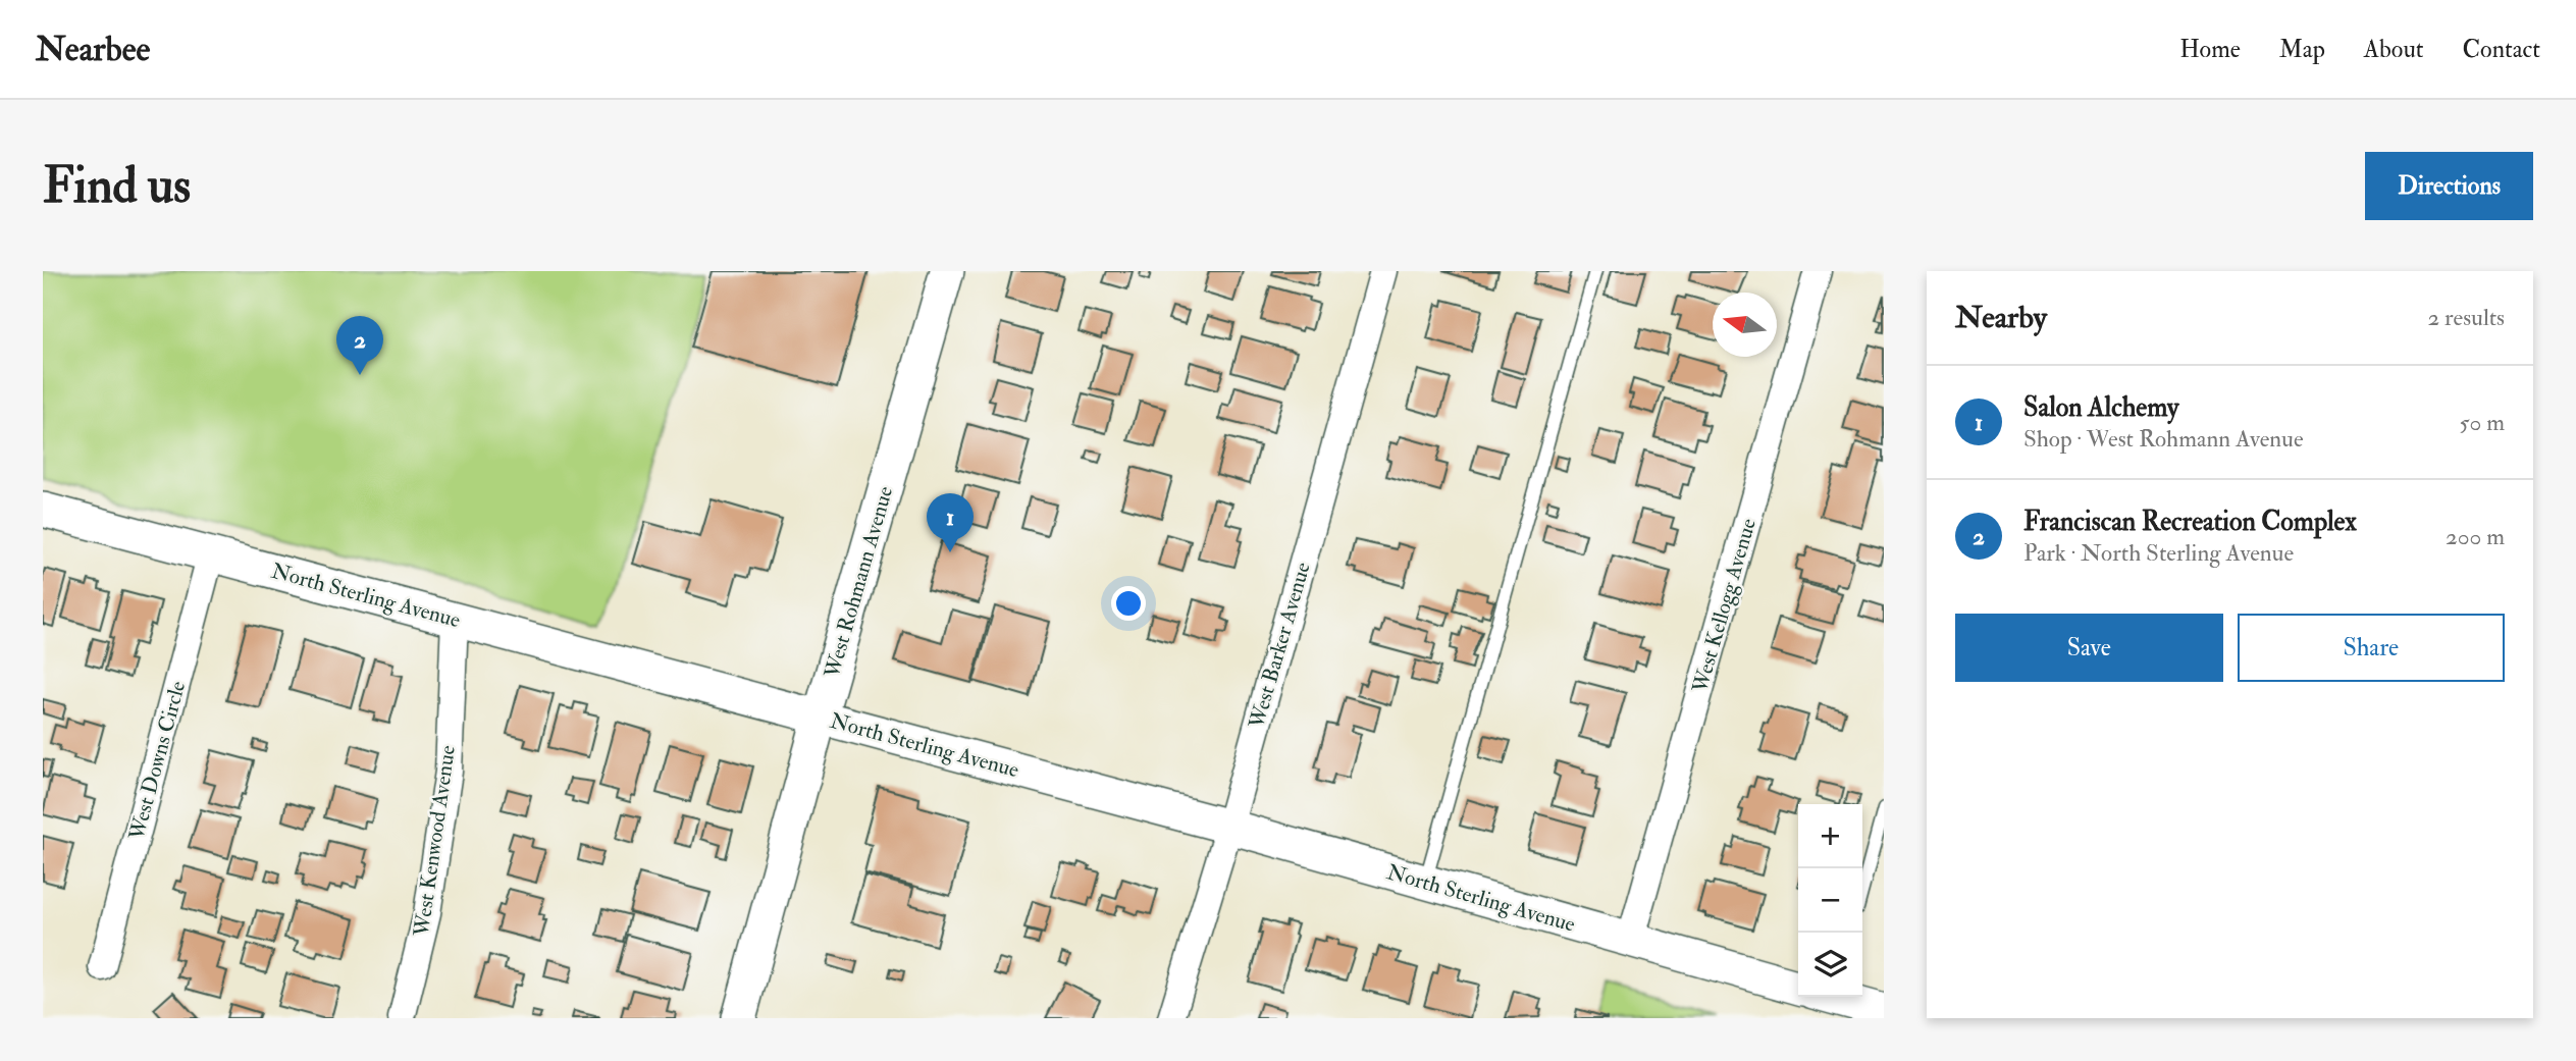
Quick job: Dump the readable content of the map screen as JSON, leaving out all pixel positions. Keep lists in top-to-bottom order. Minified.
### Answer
{"streets":{"street":["West Rohmann Avenue","North Sterling Avenue","West Kellogg Avenue","West Barker Avenue","West Downs Circle","West Kenwood Avenue"]},"crossings":[["West Rohmann Avenue","North Sterling Avenue"],["North Sterling Avenue","West Kellogg Avenue"],["North Sterling Avenue","West Barker Avenue"],["North Sterling Avenue","West Downs Circle"],["North Sterling Avenue","West Kenwood Avenue"]],"north":"left","page":{"header":"Nearbee","nav":["Home","Map","About","Contact"],"buttons":["Directions",["Save","Share"]],"title":"Find us","heading":["Nearby","2 results"],"pins":["2","1"],"list":[{"mark":"1","name":"Salon Alchemy","note":"Shop · West Rohmann Avenue","value":"50 m"},{"mark":"2","name":"Franciscan Recreation Complex","note":"Park · North Sterling Avenue","value":"200 m"}],"map_buttons":["+","−"]}}
